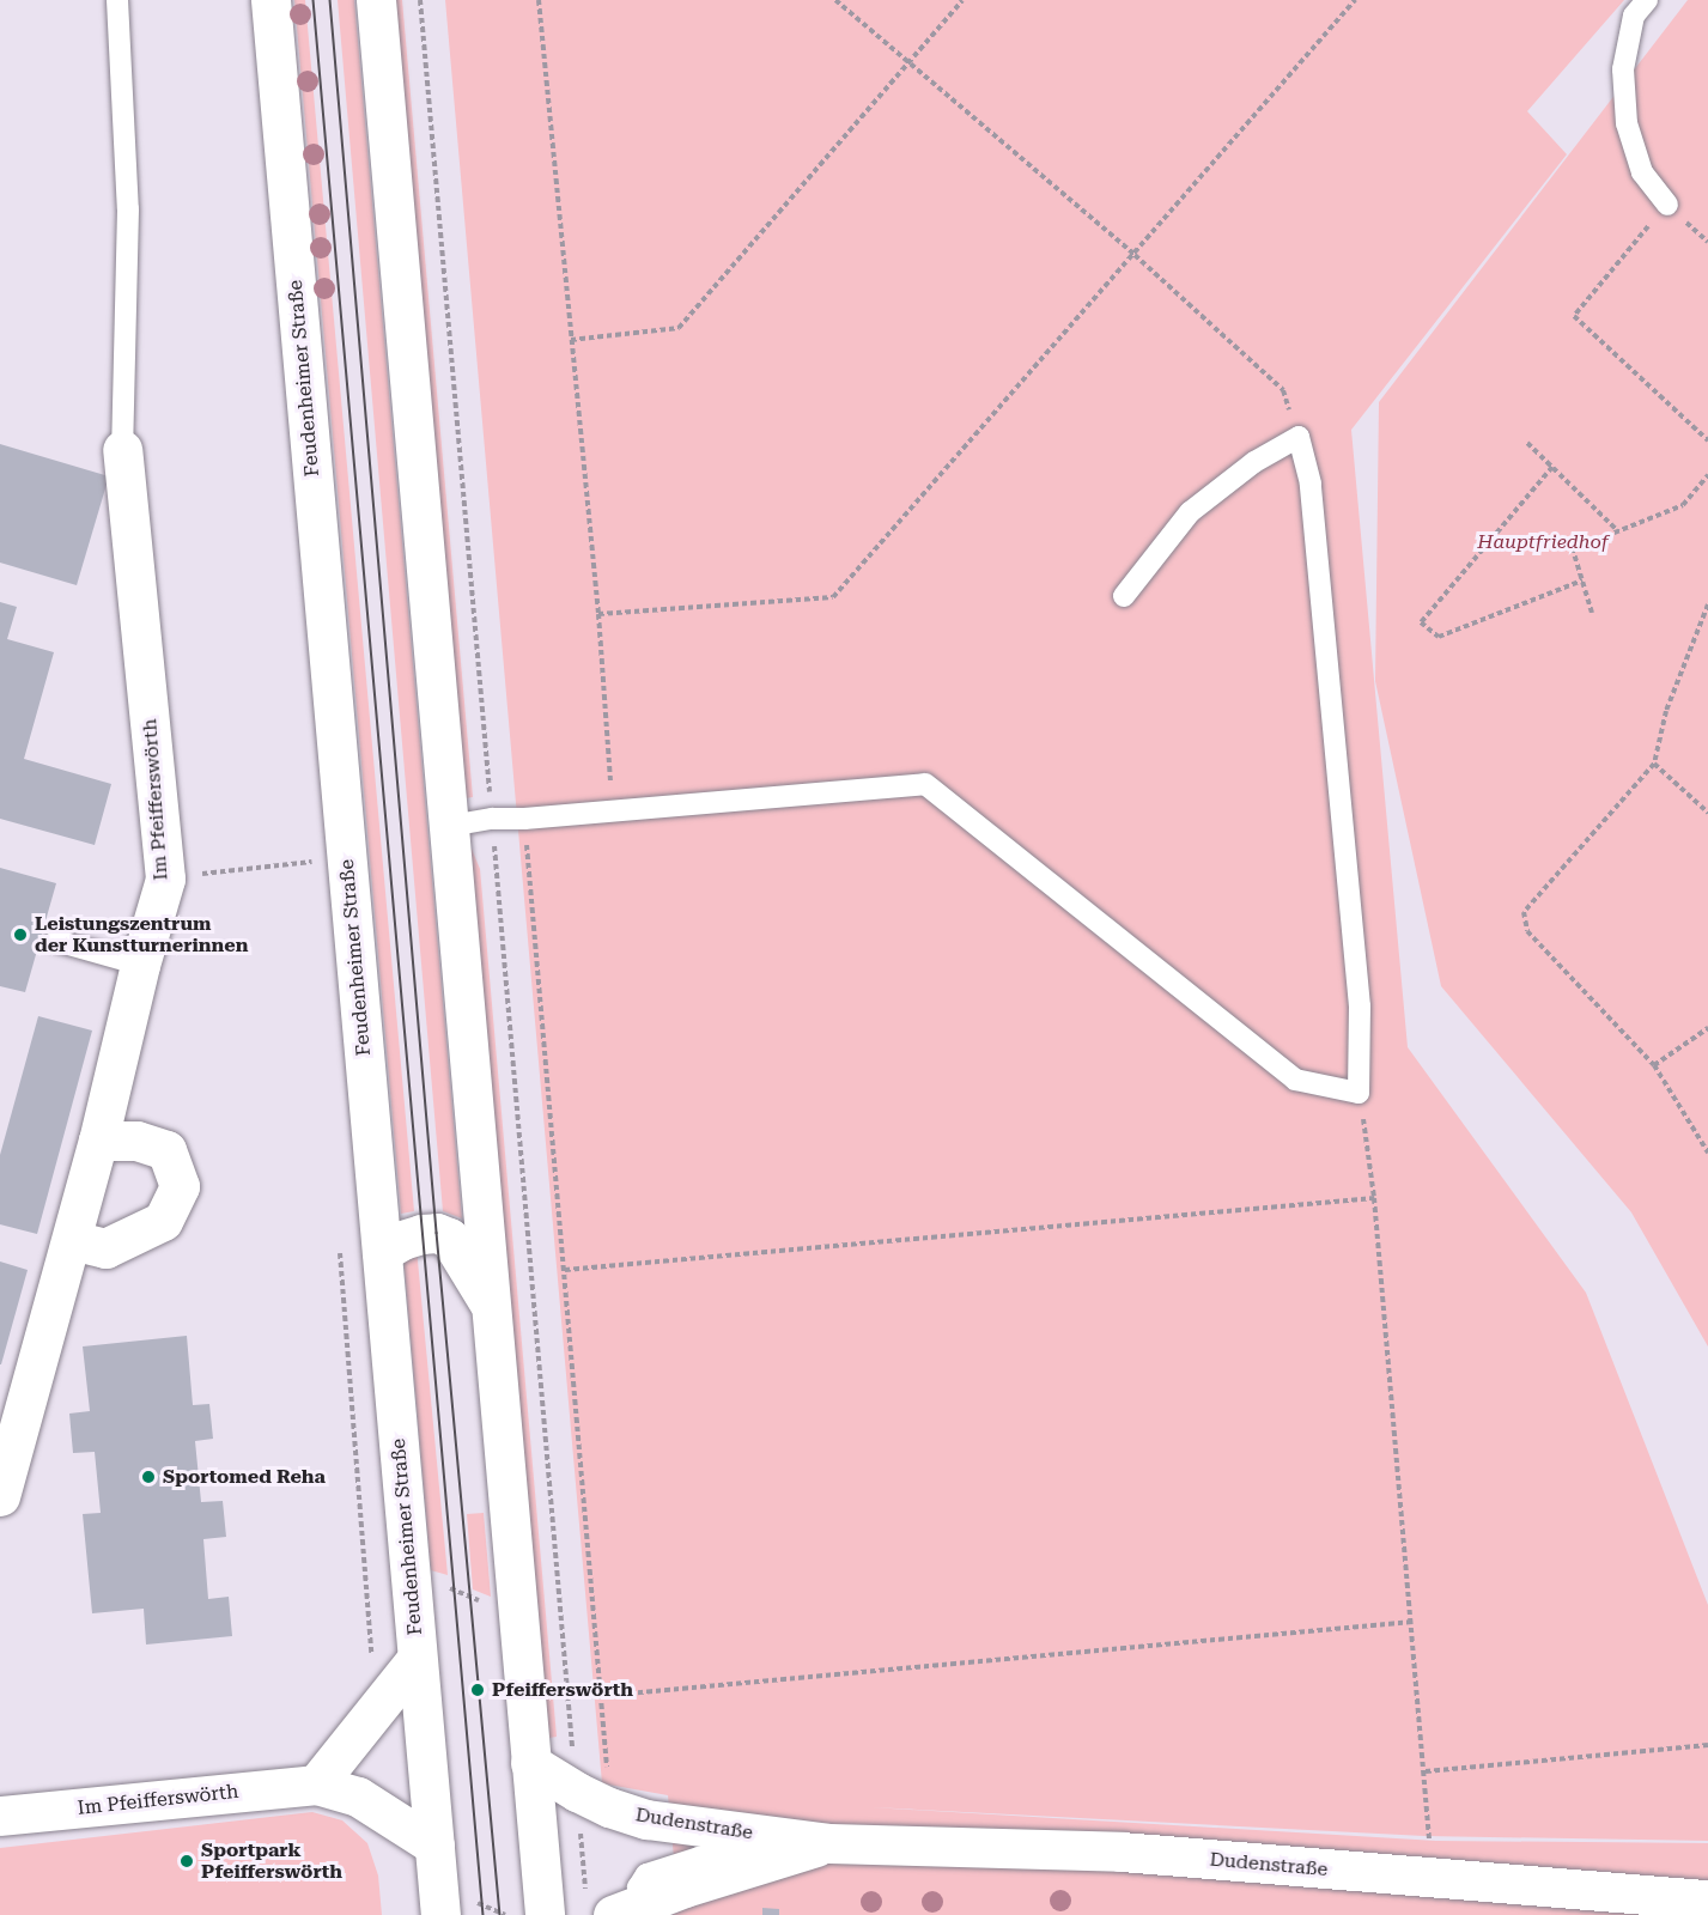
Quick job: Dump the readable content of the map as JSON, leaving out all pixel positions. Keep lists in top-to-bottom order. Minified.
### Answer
{"streets":{"main road":["Feudenheimer Straße","Im Pfeifferswörth","Dudenstraße"]},"parks":["Hauptfriedhof"],"places":["Leistungszentrum der Kunstturnerinnen","Sportomed Reha","Pfeifferswörth","Sportpark Pfeifferswörth"]}
